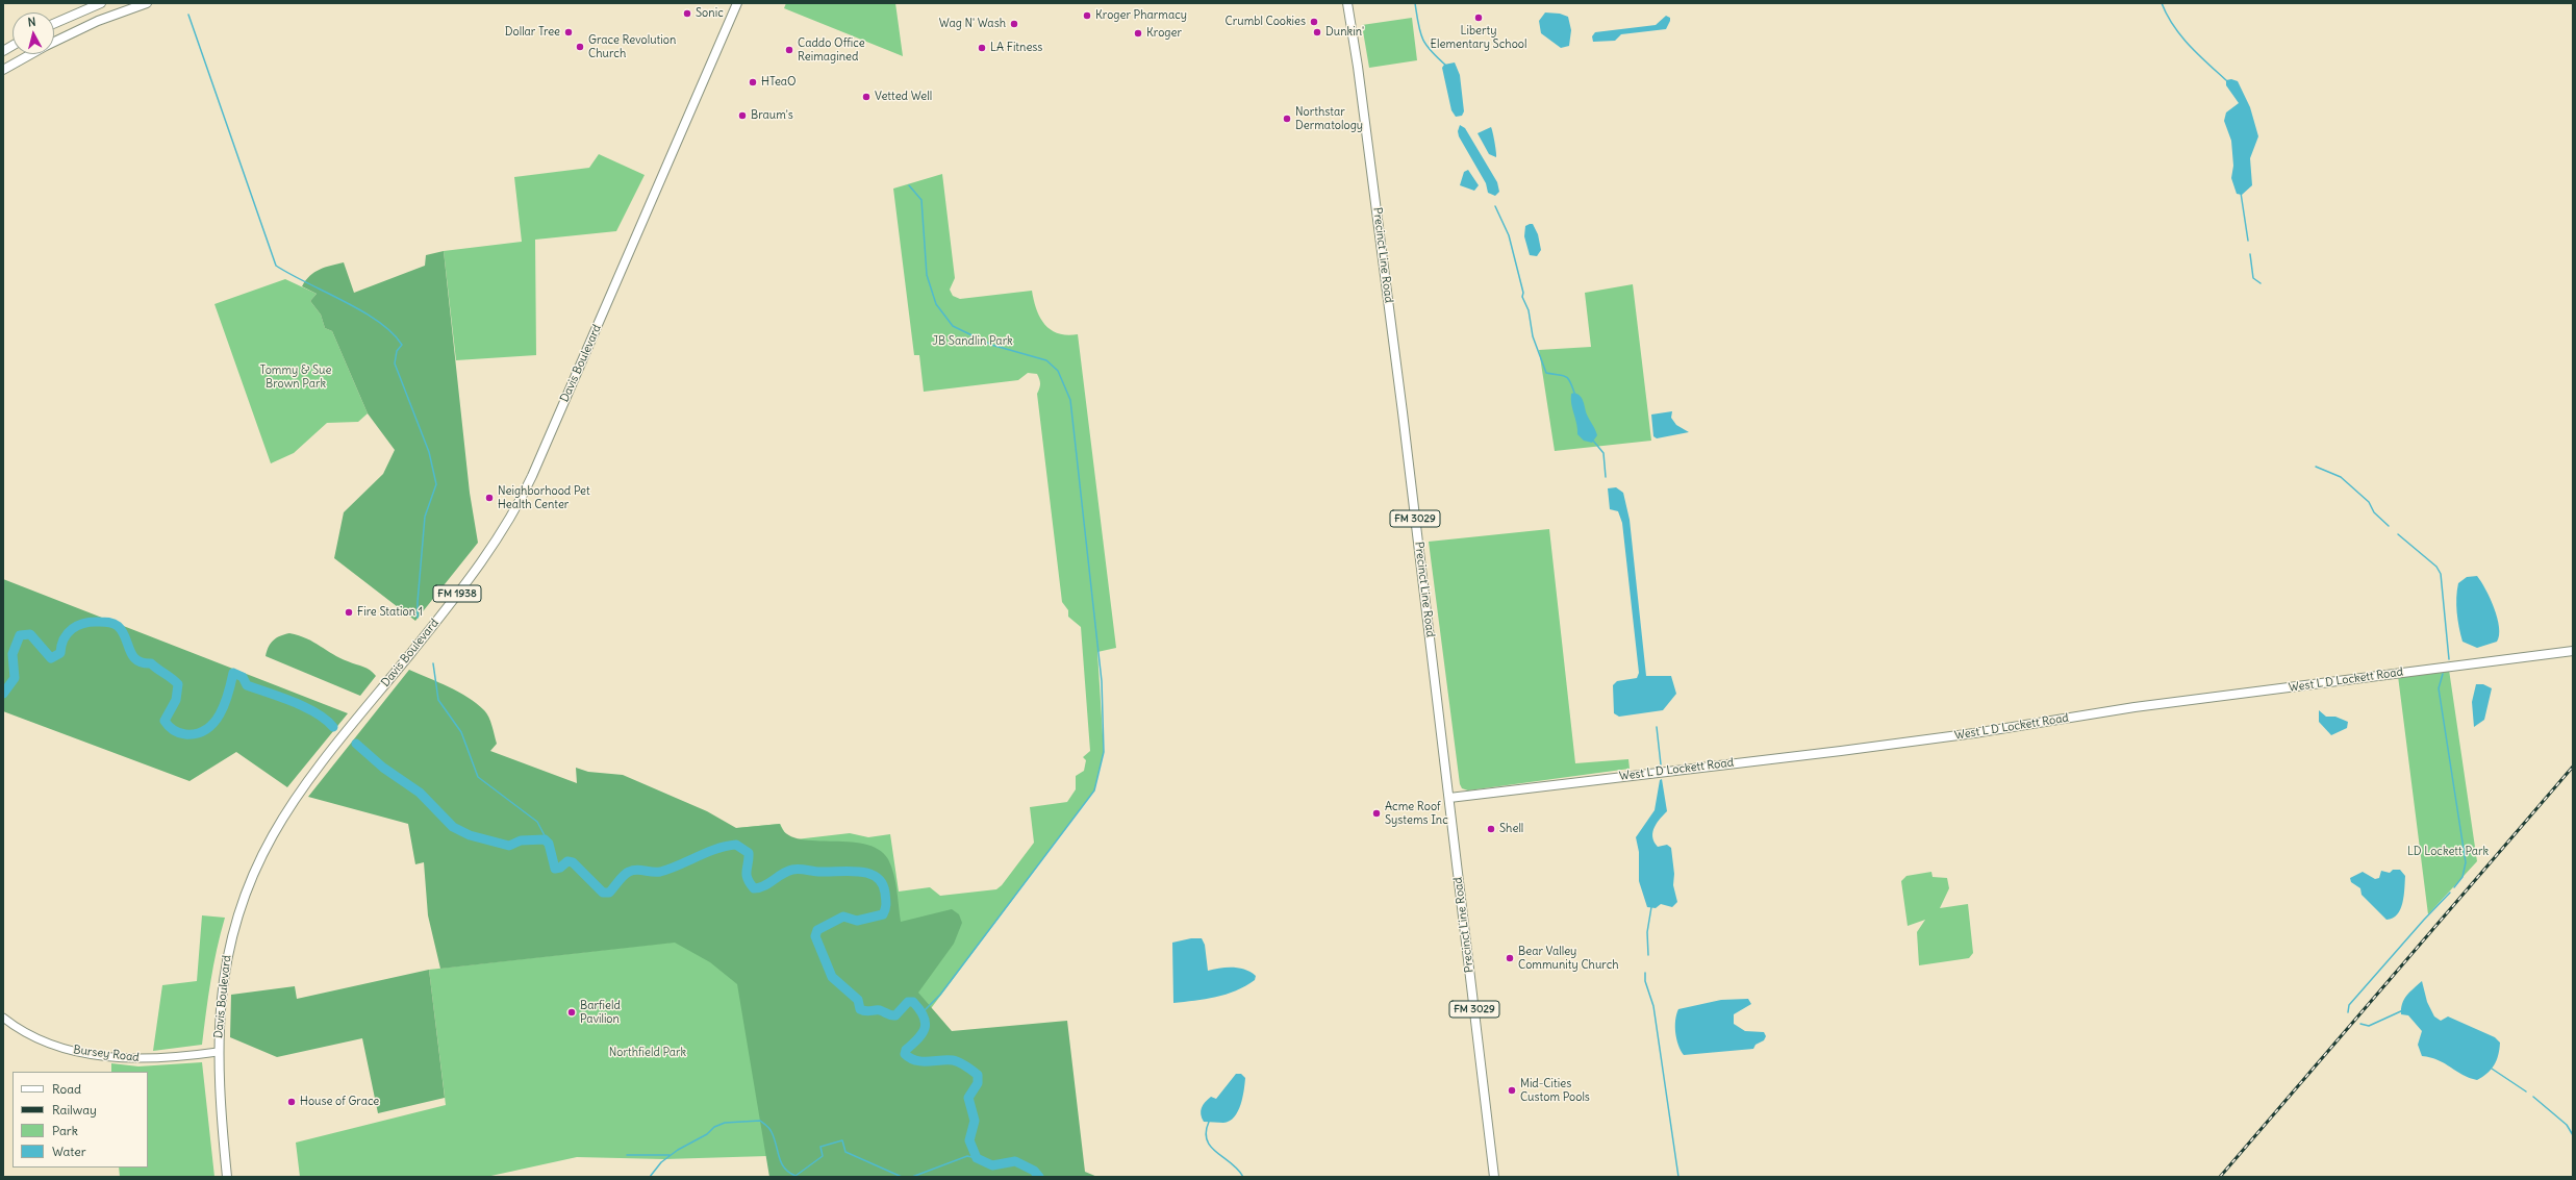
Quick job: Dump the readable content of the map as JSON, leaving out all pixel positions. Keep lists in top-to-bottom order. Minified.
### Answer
{"streets":{"main road":["Precinct Line Road","Davis Boulevard","FM 3029","FM 1938","West L D Lockett Road"],"street":["Bursey Road"]},"crossings":[["Precinct Line Road","West L D Lockett Road"],["Davis Boulevard","Bursey Road"]],"parks":["JB Sandlin Park","Tommy & Sue Brown Park","LD Lockett Park","Northfield Park"],"places":["Sonic","Kroger Pharmacy","Liberty Elementary School","Crumbl Cookies","Wag N' Wash","Dollar Tree","Dunkin'","Kroger","Grace Revolution Church","LA Fitness","Caddo Office Reimagined","HTeaO","Vetted Well","Braum's","Northstar Dermatology","Neighborhood Pet Health Center","Fire Station 1","Acme Roof Systems Inc","Shell","Bear Valley Community Church","Barfield Pavilion","Mid-Cities Custom Pools","House of Grace"],"legend":["Road","Railway","Park","Water"],"north":"top"}
